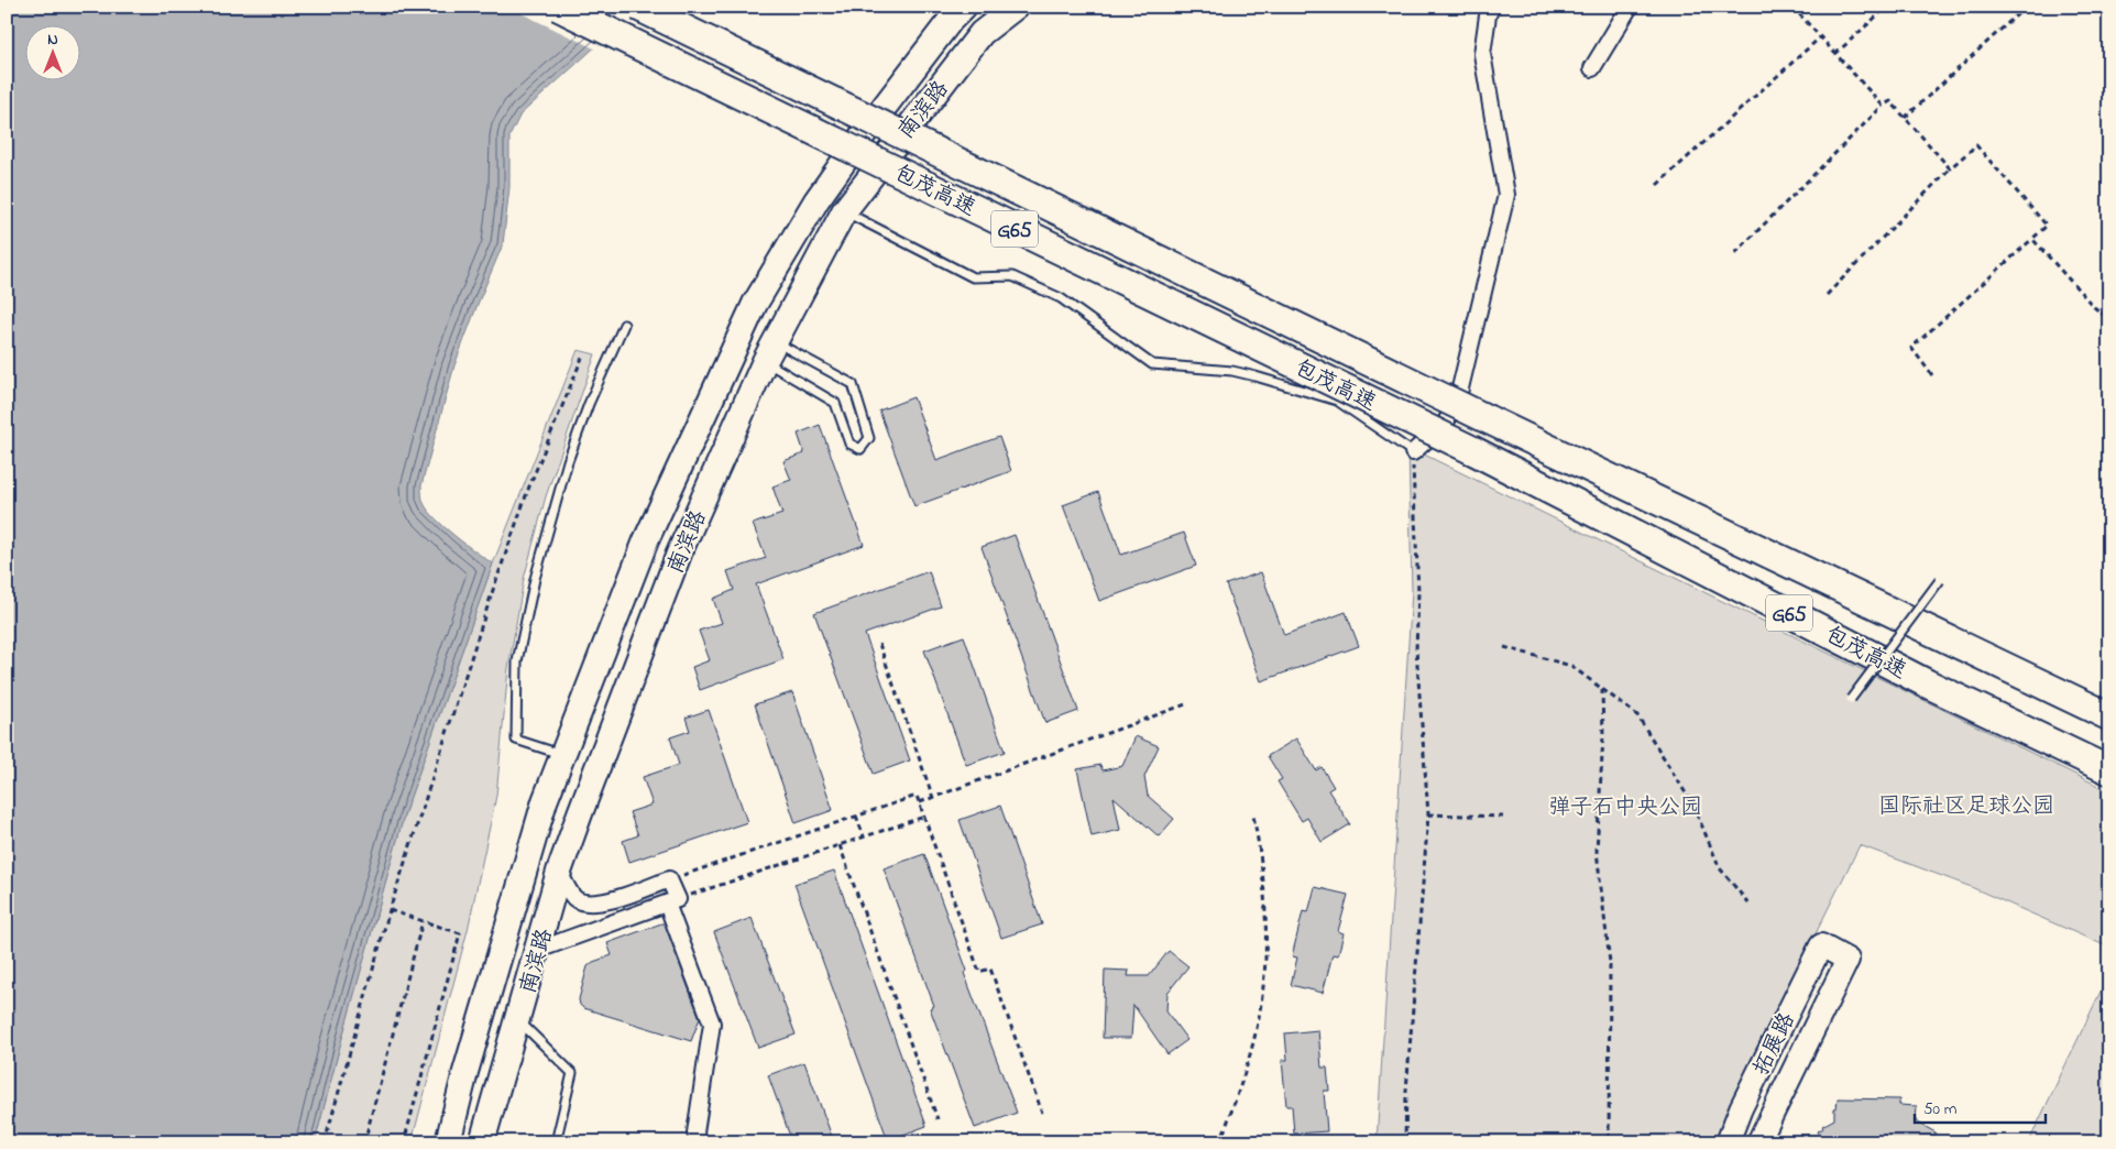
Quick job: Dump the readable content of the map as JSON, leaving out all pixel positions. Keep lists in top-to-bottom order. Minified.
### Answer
{"streets":{"highway":["包茂高速","G65"],"main road":["南滨路","拓展路"]},"parks":["国际社区足球公园","弹子石中央公园"],"scale_bar":"50 m","north":"top"}
